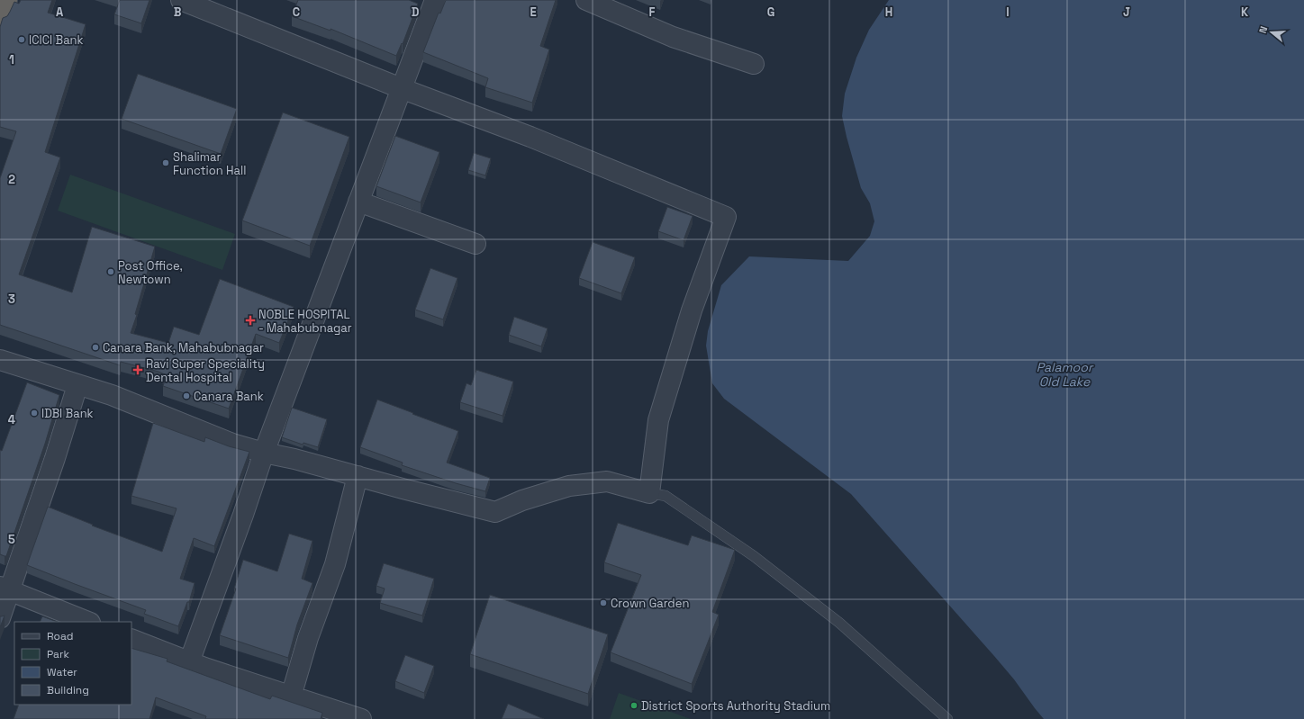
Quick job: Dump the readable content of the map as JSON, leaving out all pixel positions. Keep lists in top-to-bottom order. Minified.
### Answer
{"water":["Palamoor Old Lake"],"places":{"other":["ICICI Bank","Shalimar Function Hall","Post Office, Newtown","Canara Bank, Mahabubnagar","Canara Bank","IDBI Bank","Crown Garden","District Sports Authority Stadium"],"health":["NOBLE HOSPITAL - Mahabubnagar","Ravi Super Speciality Dental Hospital"]},"legend":["Road","Park","Water","Building"],"north":"left","grid":{"columns":["A","B","C","D","E","F","G","H","I","J","K"],"rows":["1","2","3","4","5"]}}
